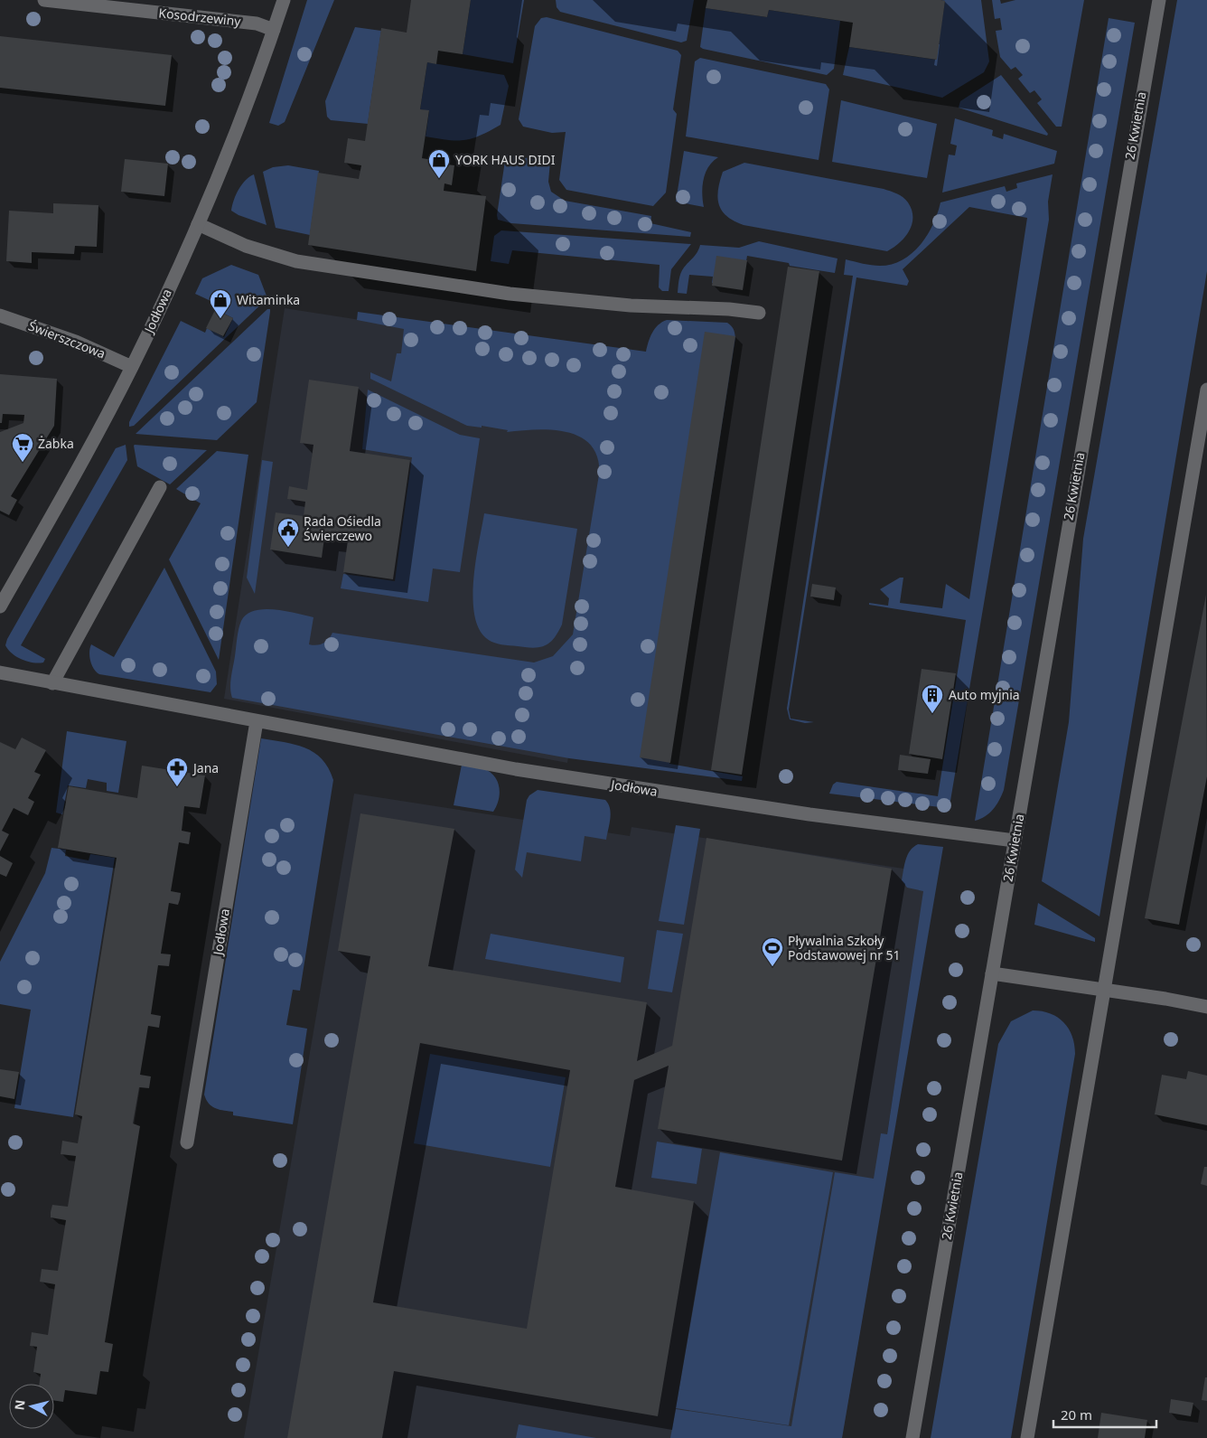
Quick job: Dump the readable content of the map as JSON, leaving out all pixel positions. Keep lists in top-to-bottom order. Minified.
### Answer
{"streets":{"street":["Kosodrzewiny","26 Kwietnia","Jodłowa","Świerszczowa"]},"crossings":[["Kosodrzewiny","Jodłowa"],["26 Kwietnia","Jodłowa"],["Jodłowa","Świerszczowa"]],"places":{"shop":["YORK HAUS DIDI","Witaminka"],"supermarket":["Żabka"],"public building":["Rada Ośiedla Świerczewo"],"building":["Auto myjnia"],"pharmacy":["Jana"],"sports":["Pływalnia Szkoły Podstawowej nr 51"]},"scale_bar":"20 m","north":"left"}
